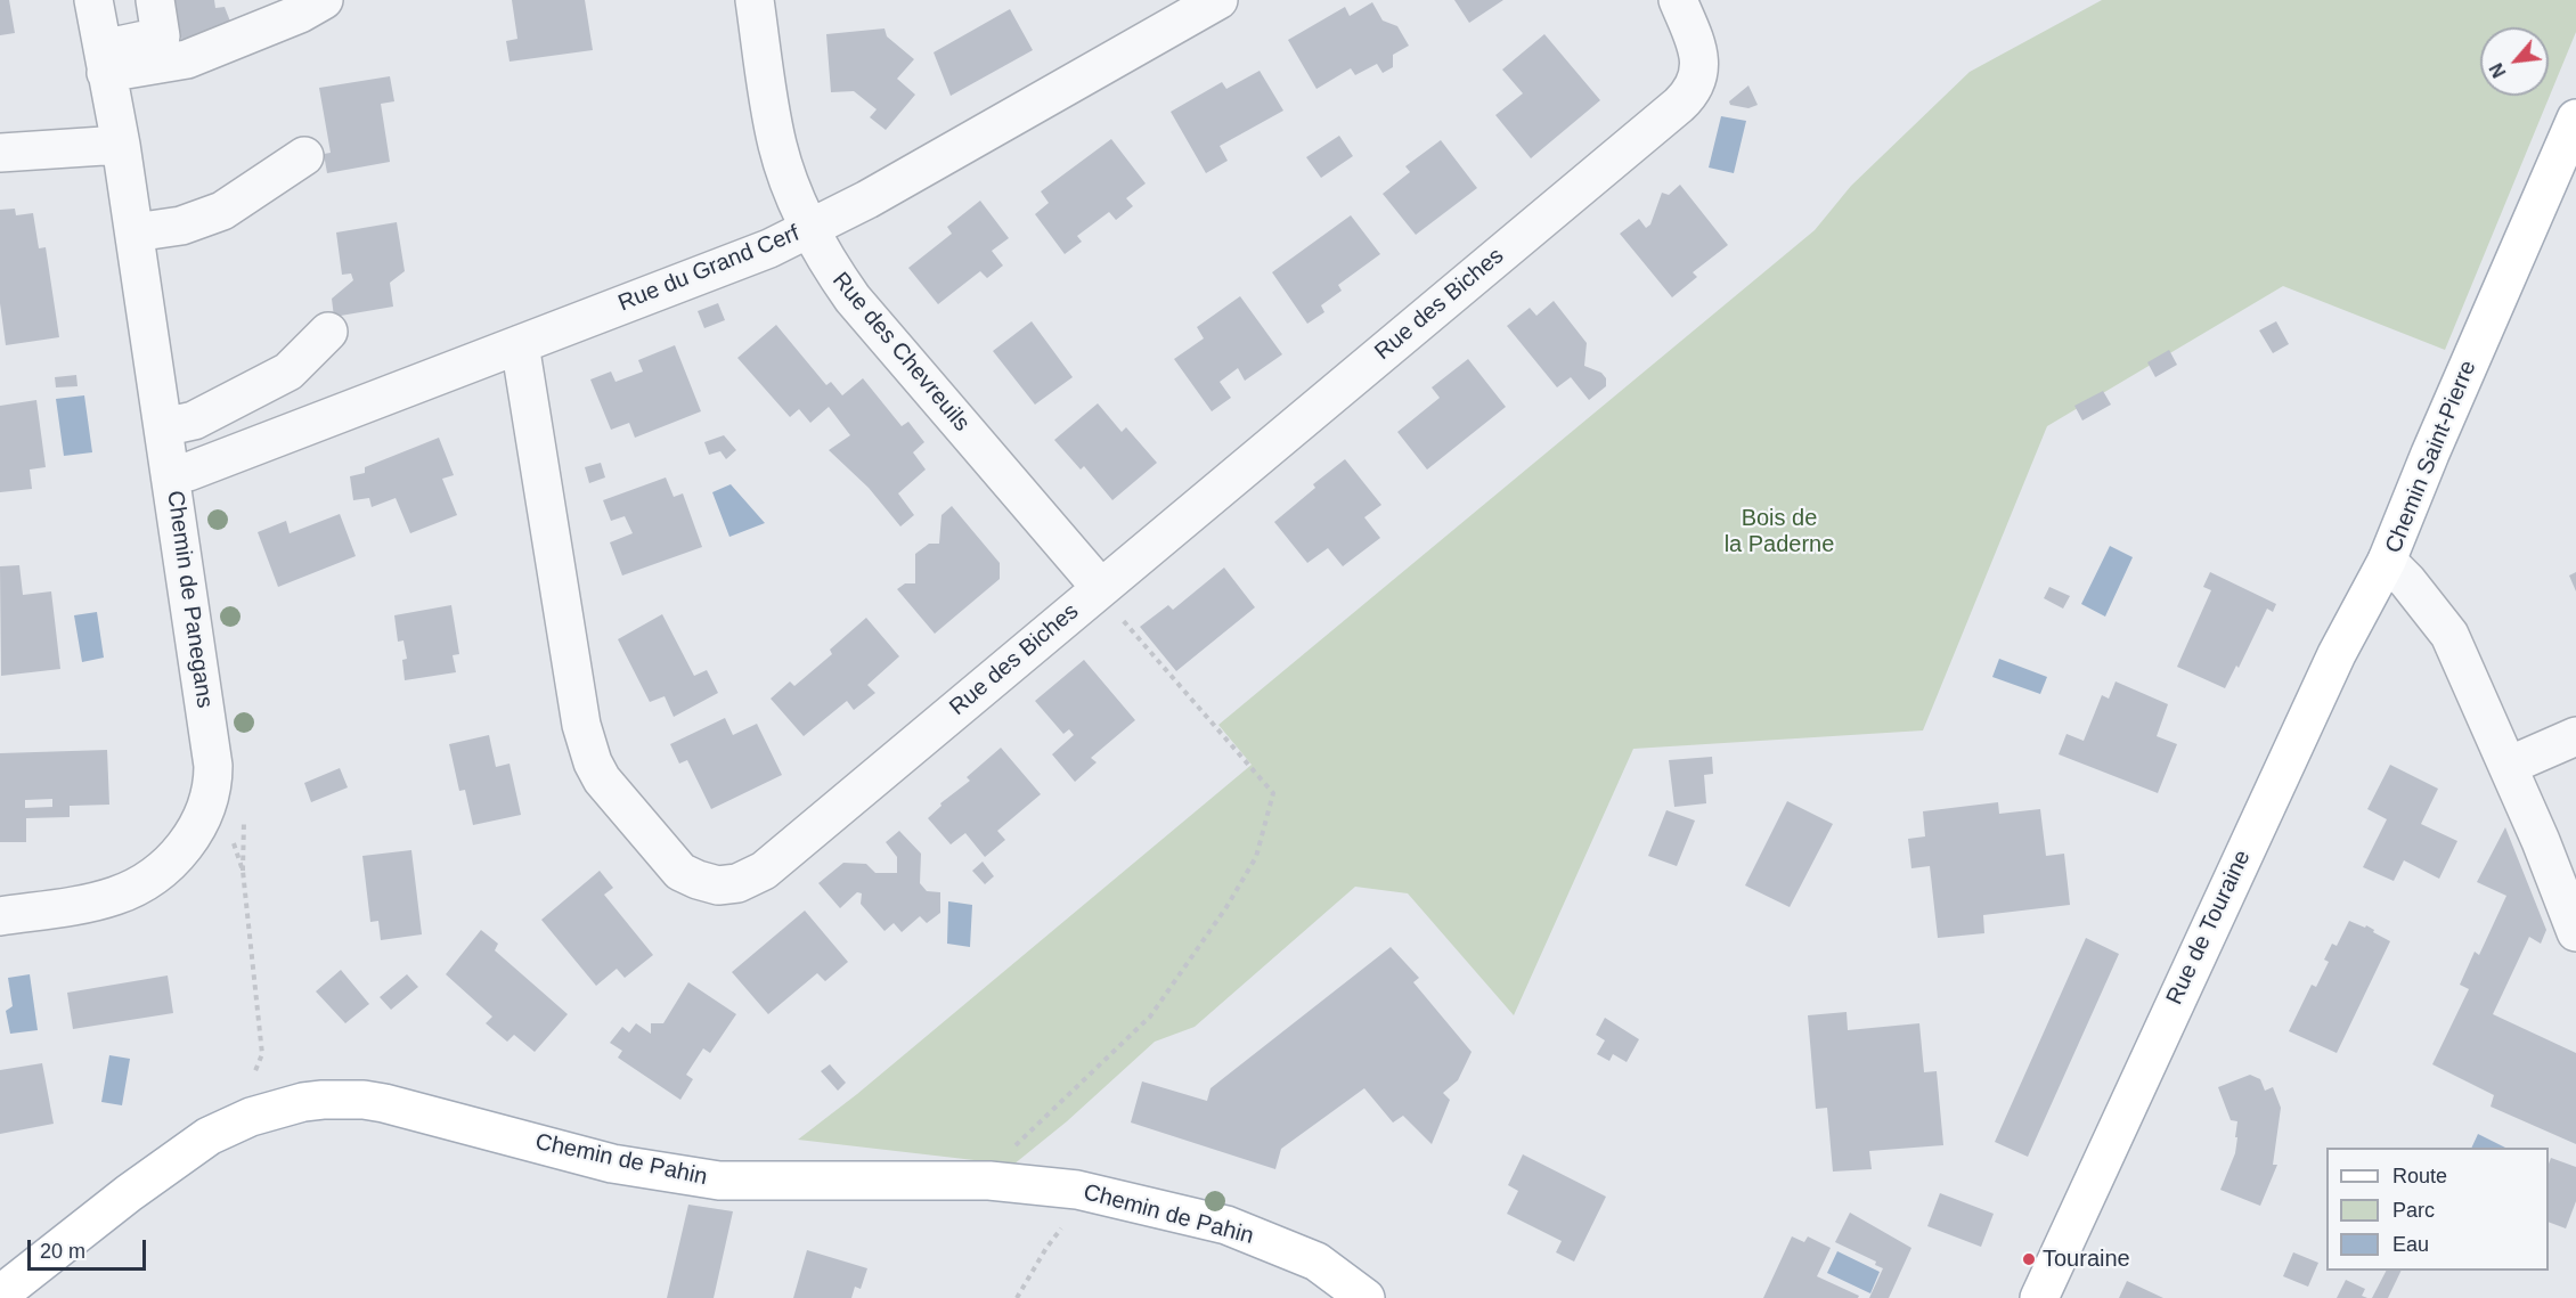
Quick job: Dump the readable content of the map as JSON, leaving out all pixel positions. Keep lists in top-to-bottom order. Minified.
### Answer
{"streets":{"main road":["Chemin Saint-Pierre","Rue de Touraine","Chemin de Pahin"],"street":["Rue du Grand Cerf","Rue des Biches","Rue des Chevreuils","Chemin de Panegans"]},"crossings":[["Rue du Grand Cerf","Rue des Biches"],["Rue du Grand Cerf","Rue des Chevreuils"],["Rue du Grand Cerf","Chemin de Panegans"],["Rue des Biches","Rue des Chevreuils"],["Chemin Saint-Pierre","Rue de Touraine"]],"parks":["Bois de la Paderne"],"places":["Touraine"],"legend":["Route","Parc","Eau"],"scale_bar":"20 m","north":"bottom left"}
